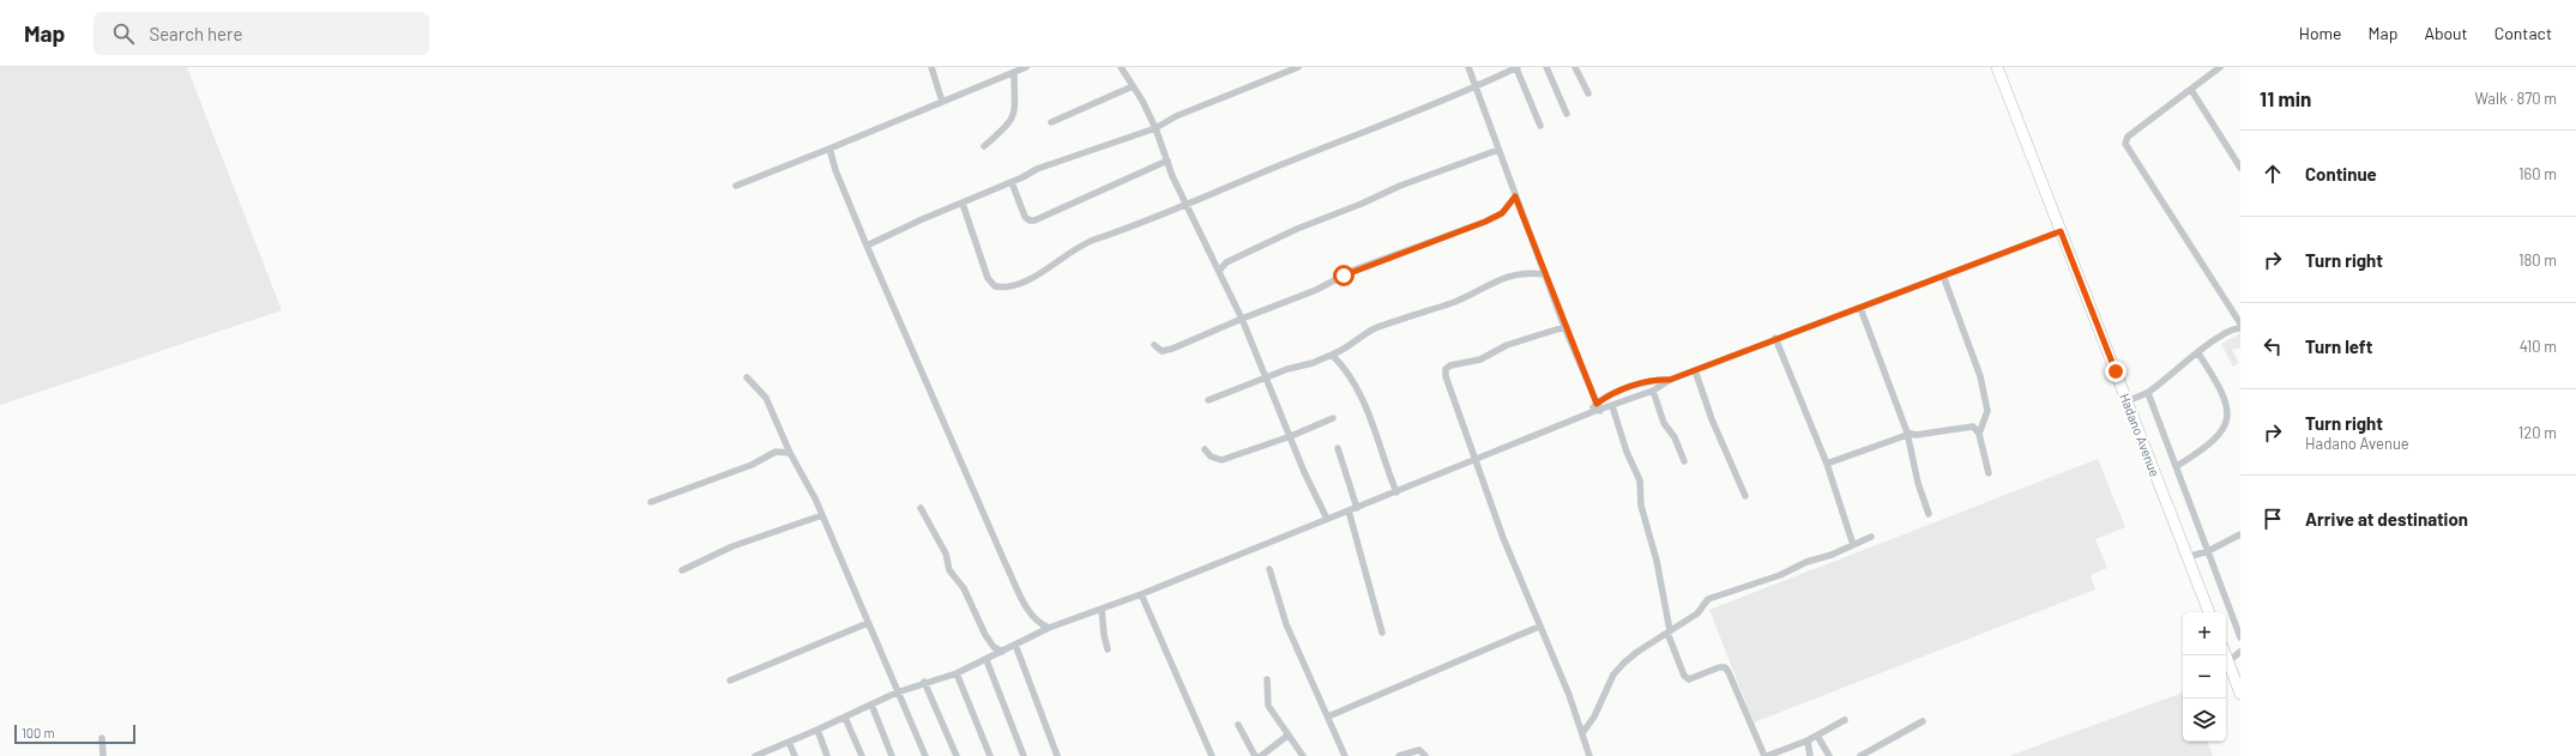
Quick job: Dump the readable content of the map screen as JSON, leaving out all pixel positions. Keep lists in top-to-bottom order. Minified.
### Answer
{"streets":{"main road":["Hadano Avenue"]},"scale_bar":"100 m","page":{"header":"Map","search":"Search here","nav":["Home","Map","About","Contact"],"heading":["11 min","Walk · 870 m"],"list":[["Continue","160 m"],["Turn right","180 m"],["Turn left","410 m"],["Turn right","Hadano Avenue","120 m"],"Arrive at destination"],"map_buttons":["+","−"],"scale":"100 m"}}
